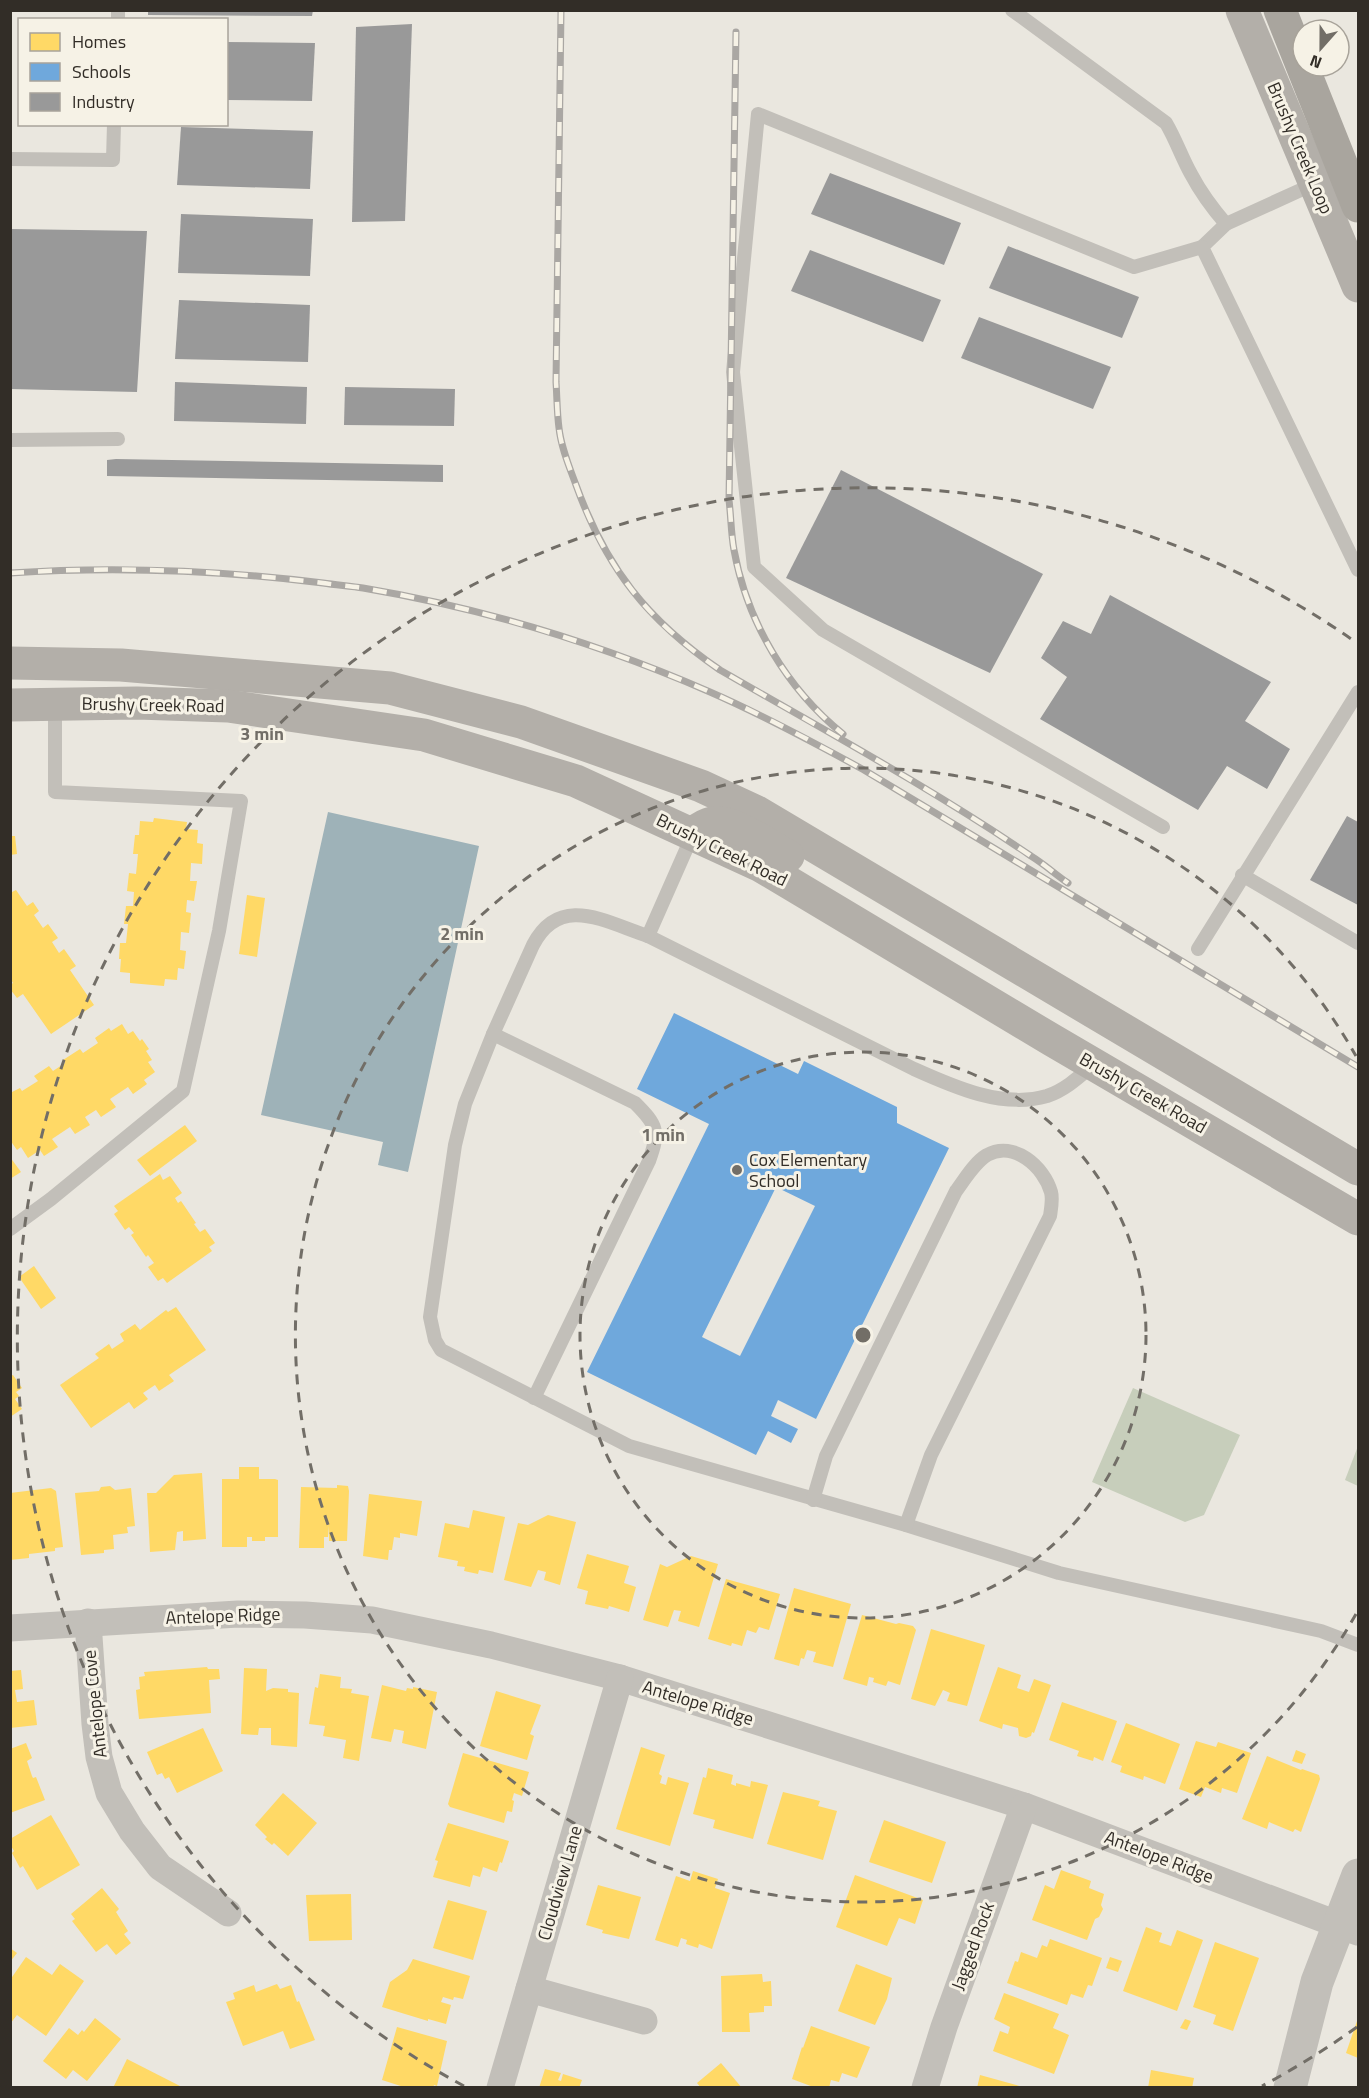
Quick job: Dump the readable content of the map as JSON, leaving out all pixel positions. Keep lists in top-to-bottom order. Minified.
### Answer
{"streets":{"main road":["Brushy Creek Loop","Brushy Creek Road"],"street":["Antelope Ridge","Antelope Cove","Cloudview Lane","Jagged Rock"]},"crossings":[["Antelope Ridge","Antelope Cove"],["Antelope Ridge","Cloudview Lane"],["Antelope Ridge","Jagged Rock"]],"places":["Cox Elementary School"],"legend":["Homes","Schools","Industry"],"north":"bottom","rings":["3 min","2 min","1 min"]}
